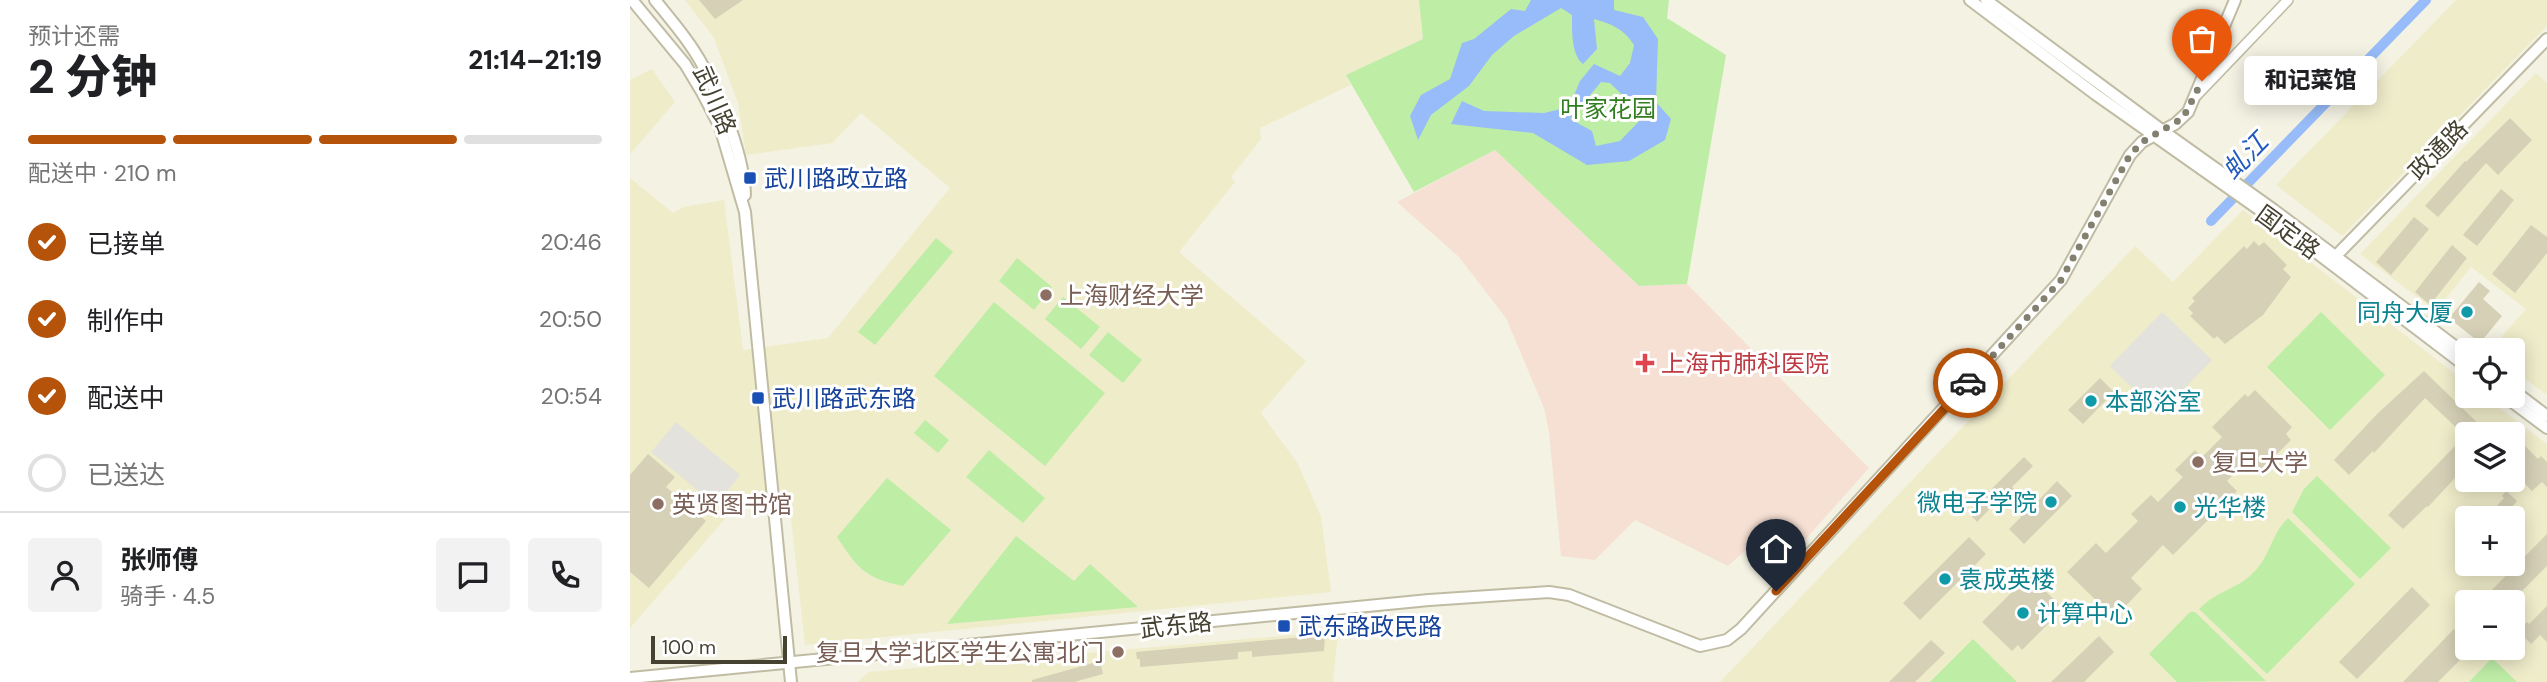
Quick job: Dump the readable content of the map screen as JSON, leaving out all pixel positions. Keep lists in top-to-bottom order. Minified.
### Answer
{"streets":{"street":["武川路","政通路","国定路","武东路"]},"crossings":[["政通路","国定路"],["国定路","武东路"]],"water":["虬江"],"parks":["叶家花园"],"places":{"other":["和记菜馆","上海财经大学","同舟大厦","本部浴室","复旦大学","微电子学院","英贤图书馆","光华楼","袁成英楼","计算中心","复旦大学北区学生公寓北门"],"transit":["武川路政立路","武川路武东路","武东路政民路"],"health":["上海市肺科医院"]},"scale_bar":"100 m","page":{"heading":["2 分钟","预计还需","21:14–21:19"],"panel":["张师傅","骑手 · 4.5"],"bubble":"和记菜馆","bar":"配送中 · 210 m","list":[["已接单","20:46"],["制作中","20:50"],["配送中","20:54"],"已送达"],"map_buttons":["+","−"],"scale":"100 m"}}
